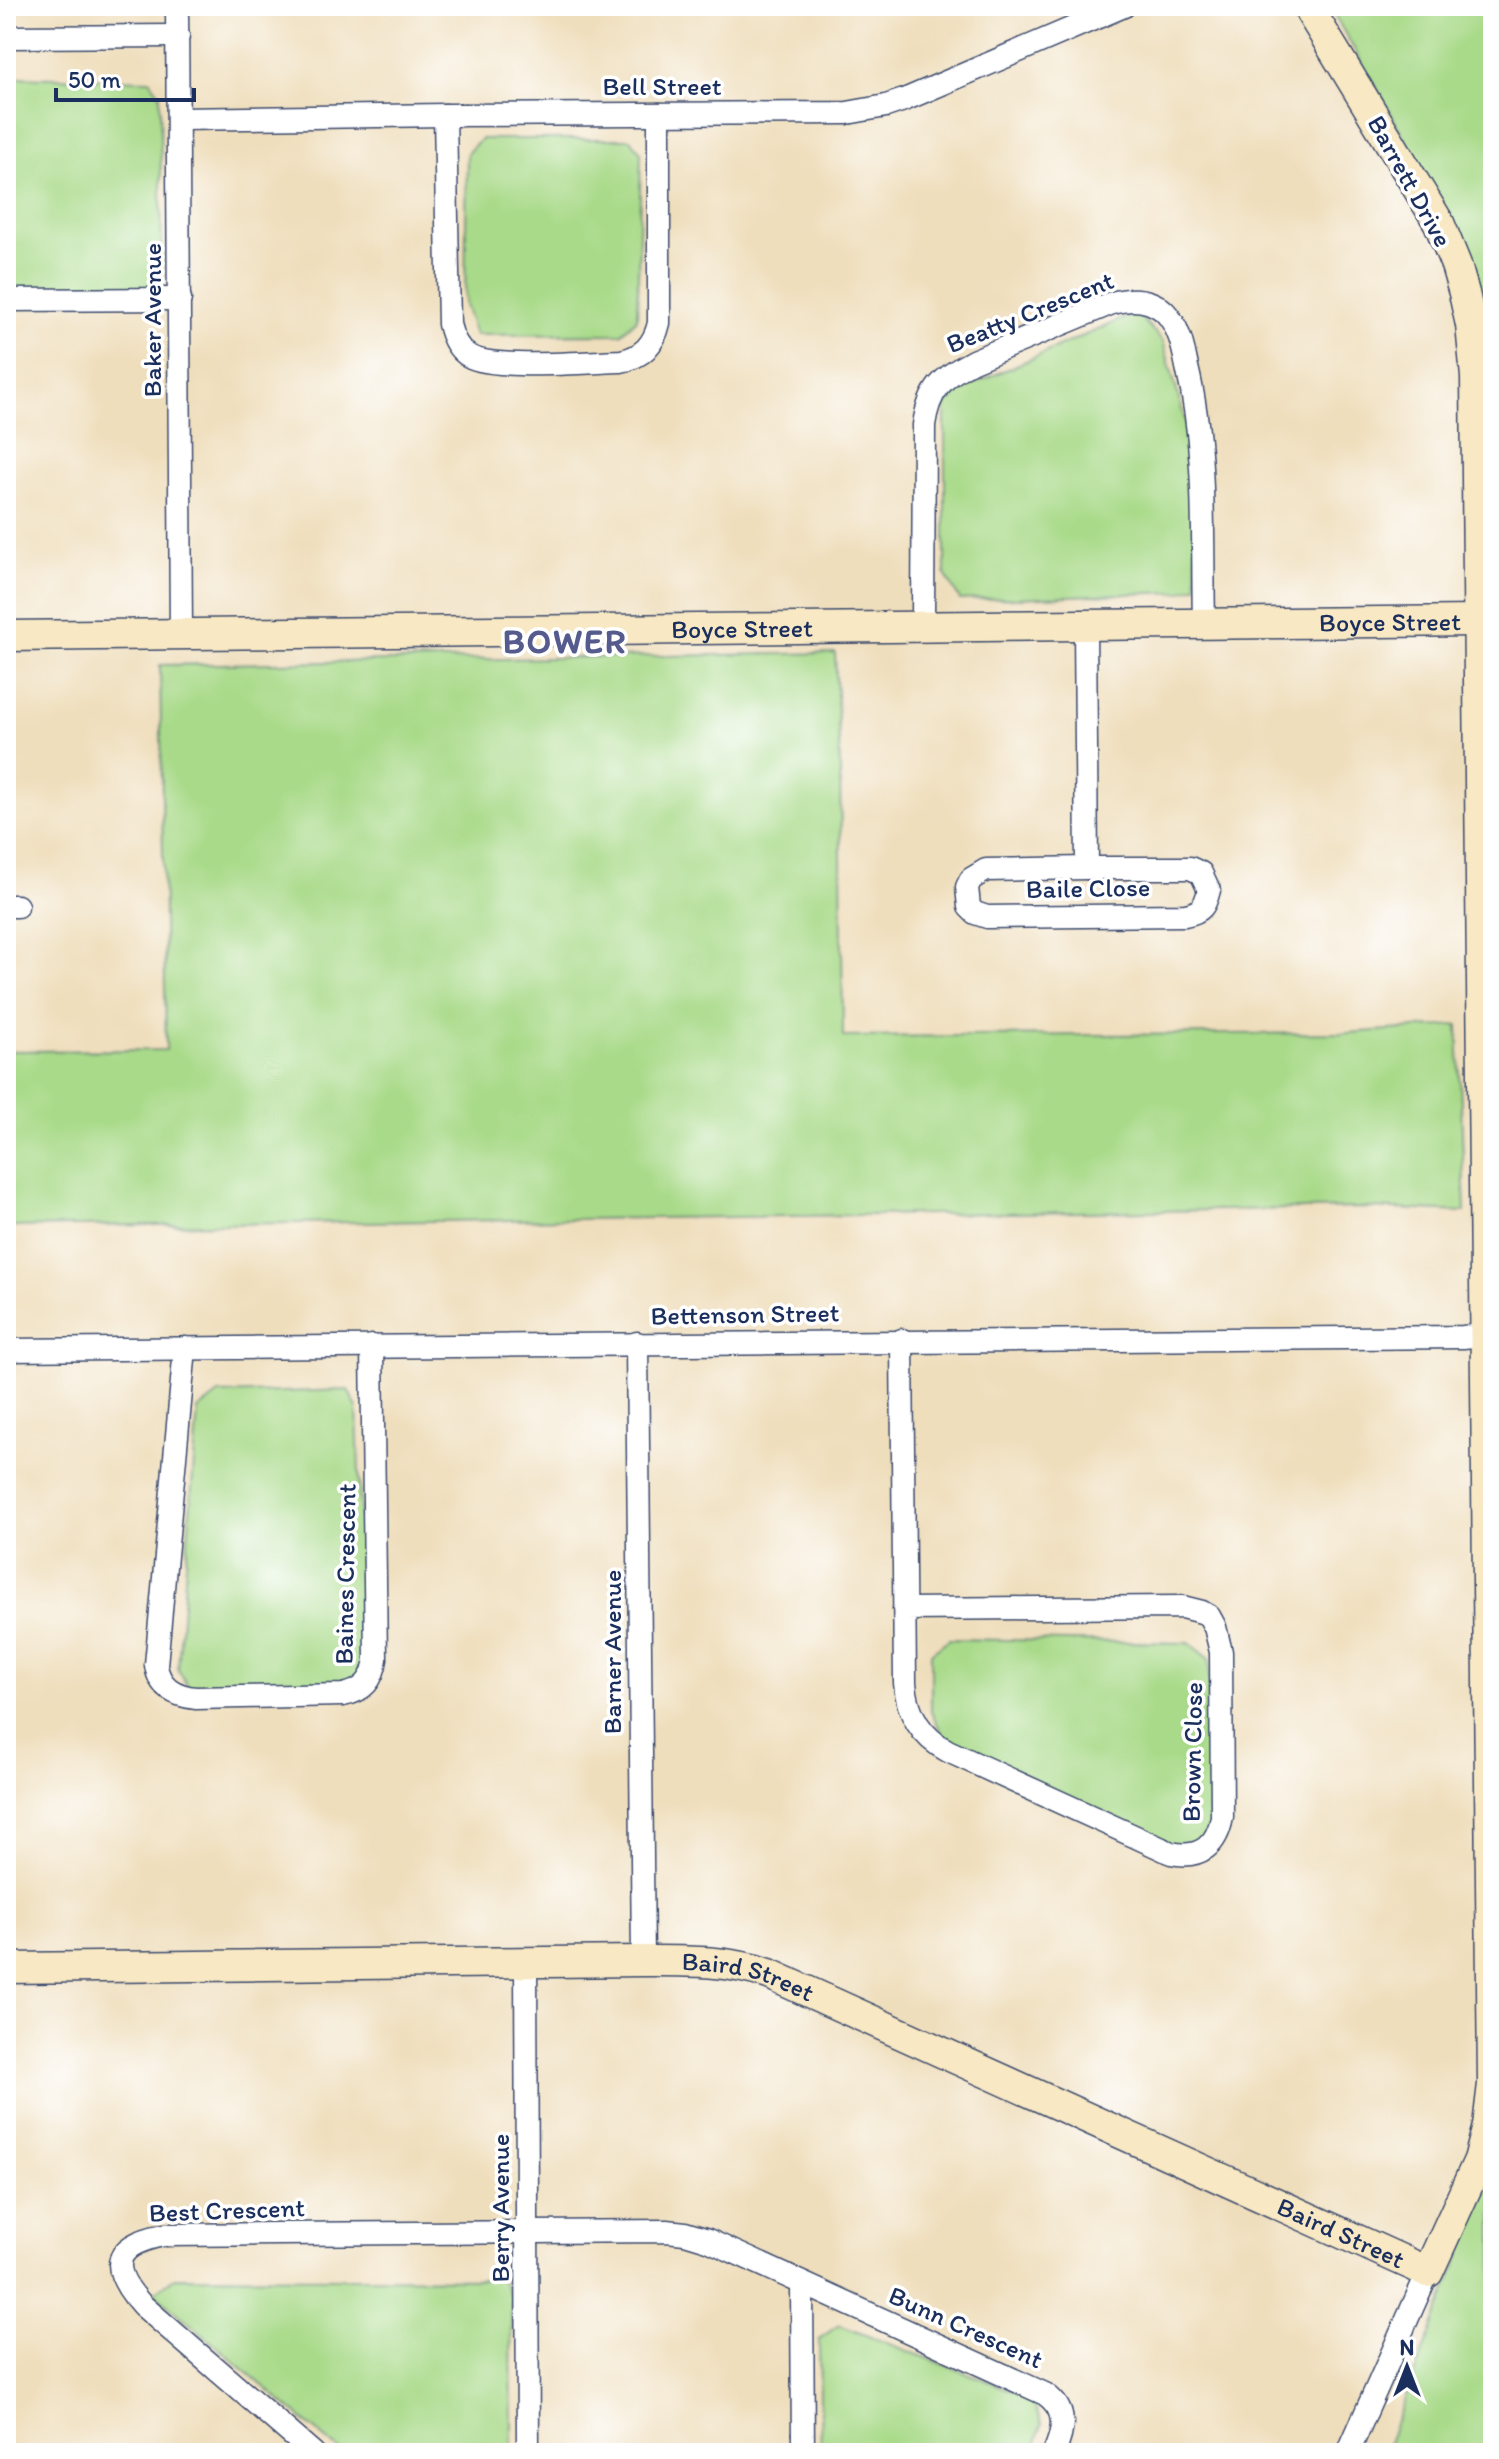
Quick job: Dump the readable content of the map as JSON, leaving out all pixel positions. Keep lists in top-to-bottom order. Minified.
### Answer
{"streets":{"street":["Bell Street","Barrett Drive","Beatty Crescent","Baker Avenue","Boyce Street","Baile Close","Bettenson Street","Baines Crescent","Barner Avenue","Brown Close","Baird Street","Berry Avenue","Best Crescent","Bunn Crescent"]},"crossings":[["Bell Street","Baker Avenue"],["Barrett Drive","Boyce Street"],["Barrett Drive","Bettenson Street"],["Barrett Drive","Baird Street"],["Beatty Crescent","Boyce Street"],["Baker Avenue","Boyce Street"],["Boyce Street","Baile Close"],["Bettenson Street","Baines Crescent"],["Bettenson Street","Barner Avenue"],["Bettenson Street","Brown Close"],["Barner Avenue","Baird Street"],["Baird Street","Berry Avenue"],["Berry Avenue","Best Crescent"],["Berry Avenue","Bunn Crescent"],["Best Crescent","Bunn Crescent"]],"districts":["BOWER"],"scale_bar":"50 m","north":"top"}
